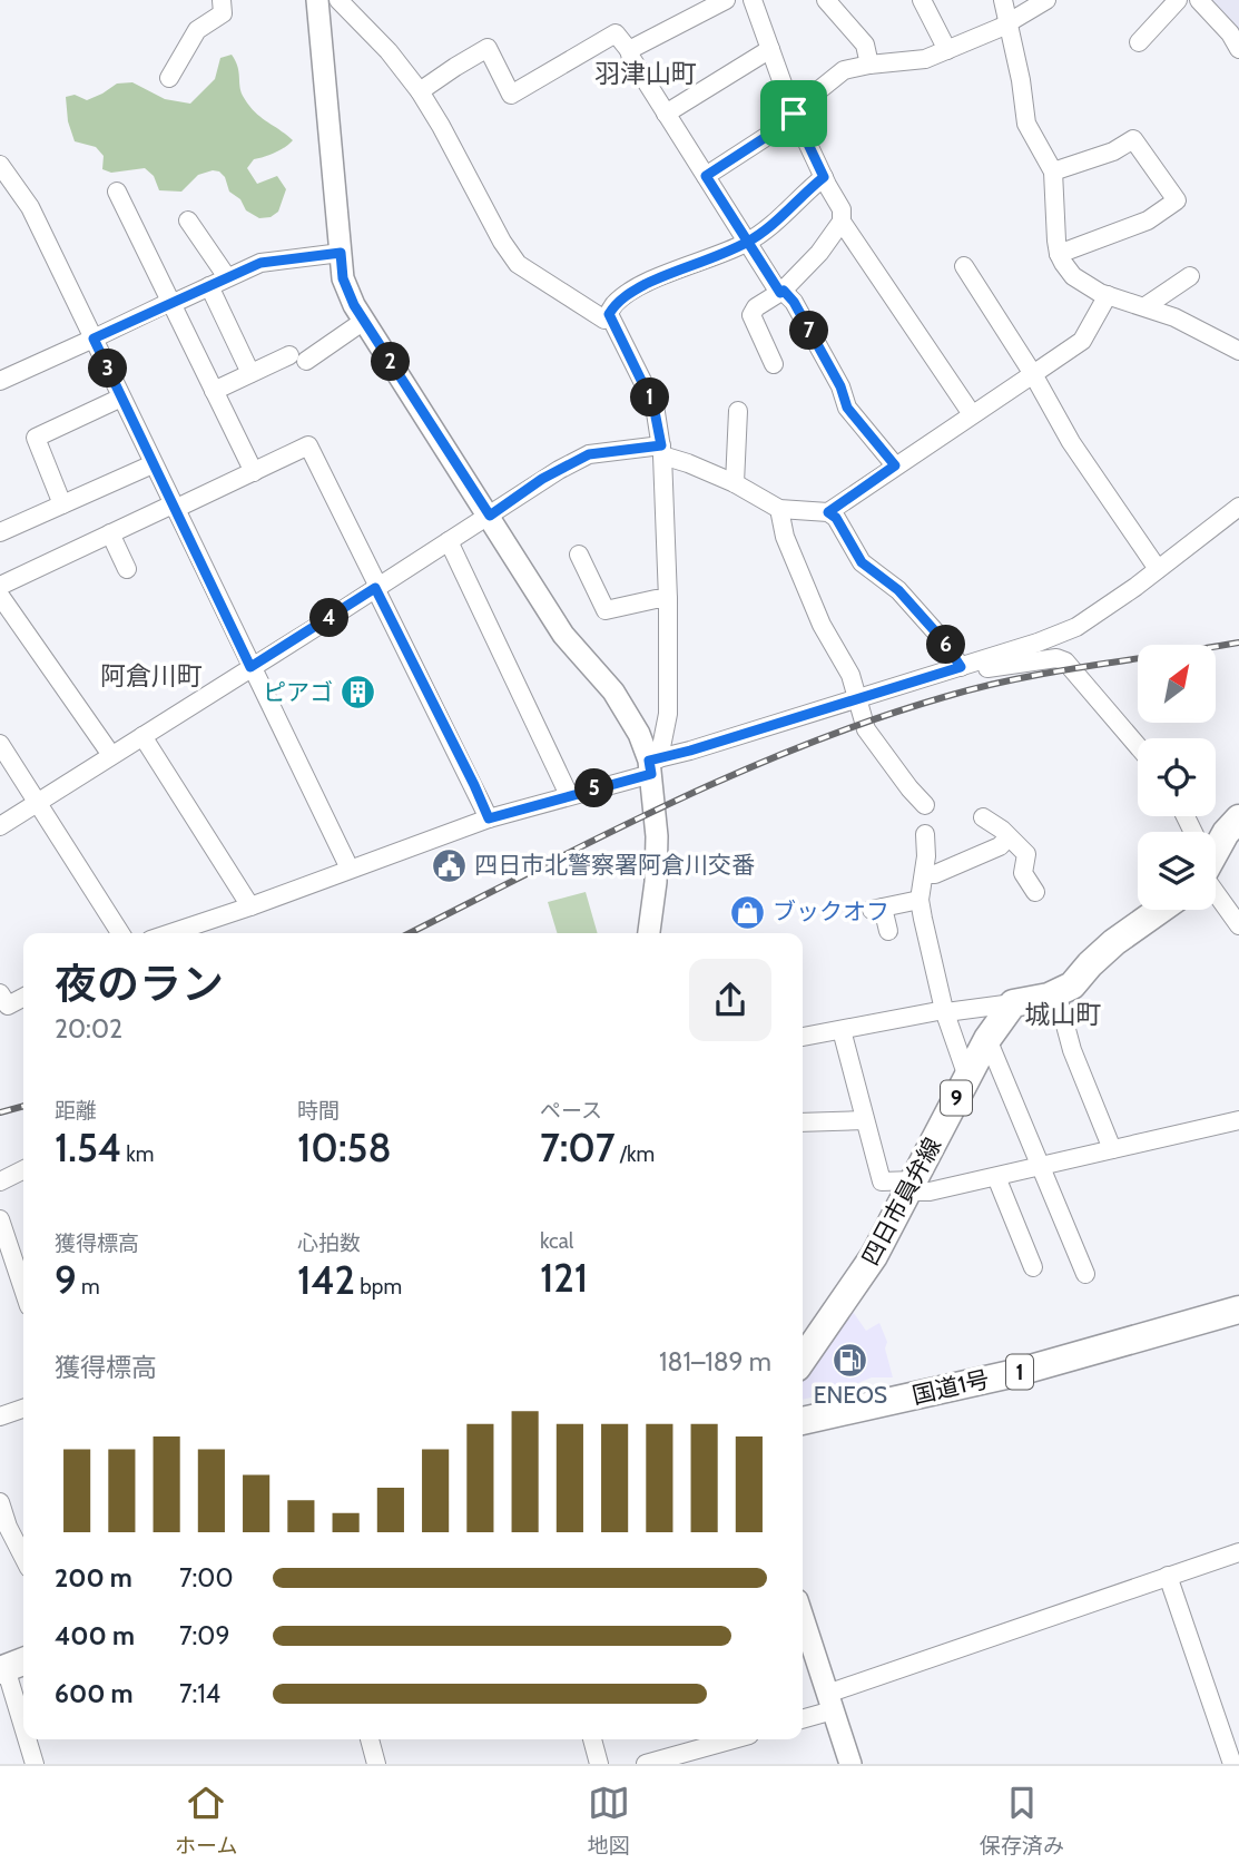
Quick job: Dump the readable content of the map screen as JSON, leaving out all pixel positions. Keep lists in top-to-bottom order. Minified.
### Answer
{"streets":{"main road":["9","四日市員弁線","1","国道1号"]},"districts":["羽津山町","阿倉川町","城山町"],"places":{"building":["ピアゴ"],"public building":["四日市北警察署阿倉川交番"],"shop":["ブックオフ"],"fuel station":["ENEOS"]},"north":"top right","page":{"pins":["7","2","3","1","4","6","5"],"heading":["夜のラン","20:02"],"stats":[["距離","1.54 km"],["時間","10:58"],["ペース","7:07 /km"],["獲得標高","9 m"],["心拍数","142 bpm"],["kcal","121"]],"chart":["獲得標高","181–189 m"],"list":[{"name":"200 m","note":"7:00"},{"name":"400 m","note":"7:09"},{"name":"600 m","note":"7:14"}],"tabs":["ホーム","地図","保存済み"]}}
